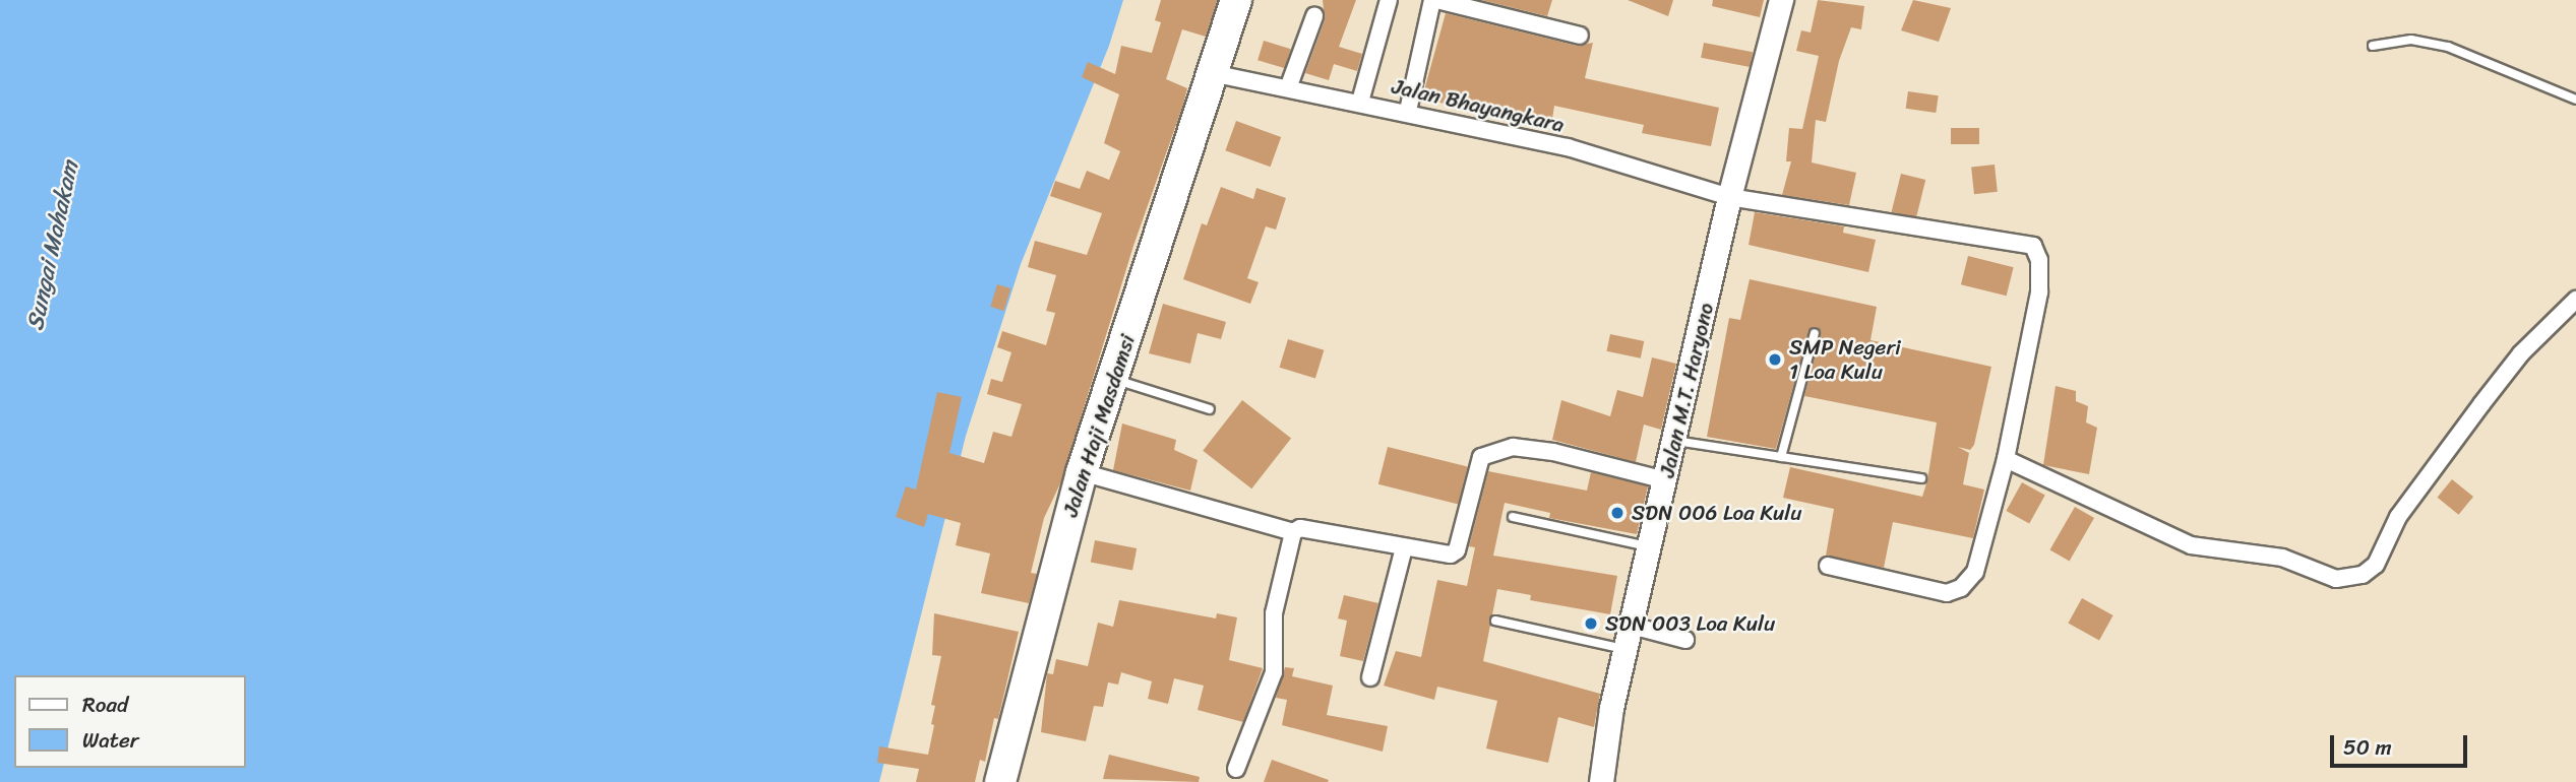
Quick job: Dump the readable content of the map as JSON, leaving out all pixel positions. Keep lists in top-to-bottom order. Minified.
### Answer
{"streets":{"highway":["Jalan Haji Masdamsi"],"street":["Jalan Bhayangkara","Jalan M.T. Haryono"]},"crossings":[["Jalan Bhayangkara","Jalan M.T. Haryono"],["Jalan Bhayangkara","Jalan Haji Masdamsi"]],"water":["Sungai Mahakam"],"places":["SMP Negeri 1 Loa Kulu","SDN 006 Loa Kulu","SDN 003 Loa Kulu"],"legend":["Road","Water"],"scale_bar":"50 m"}
